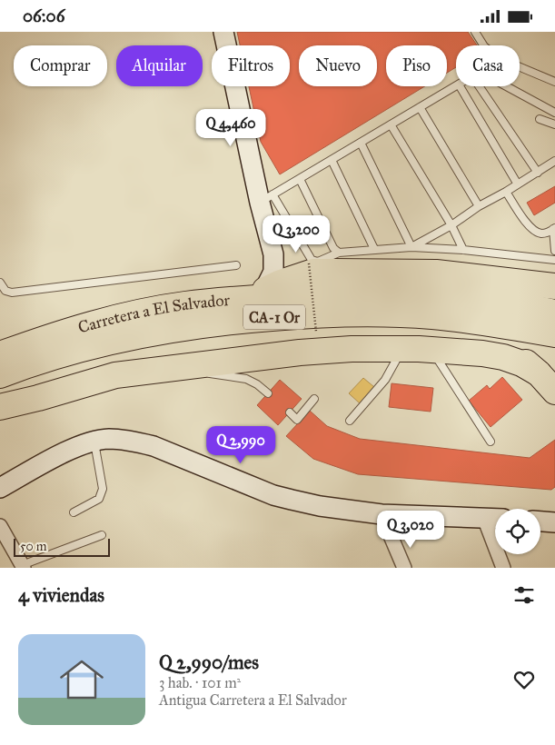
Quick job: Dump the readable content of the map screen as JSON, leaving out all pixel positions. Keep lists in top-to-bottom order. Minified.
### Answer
{"streets":{"highway":["Carretera a El Salvador","CA-1 Or"]},"scale_bar":"50 m","page":{"status":"06:06","chip":["Comprar","Alquilar","Filtros","Nuevo","Piso","Casa"],"price":["Q 4,460","Q 3,200","Q 2,990","Q 3,020"],"scale":"50 m","heading":"4 viviendas","list":[{"name":"Q 2,990/mes","note":"3 hab. · 101 m² · Antigua Carretera a El Salvador"}]}}
